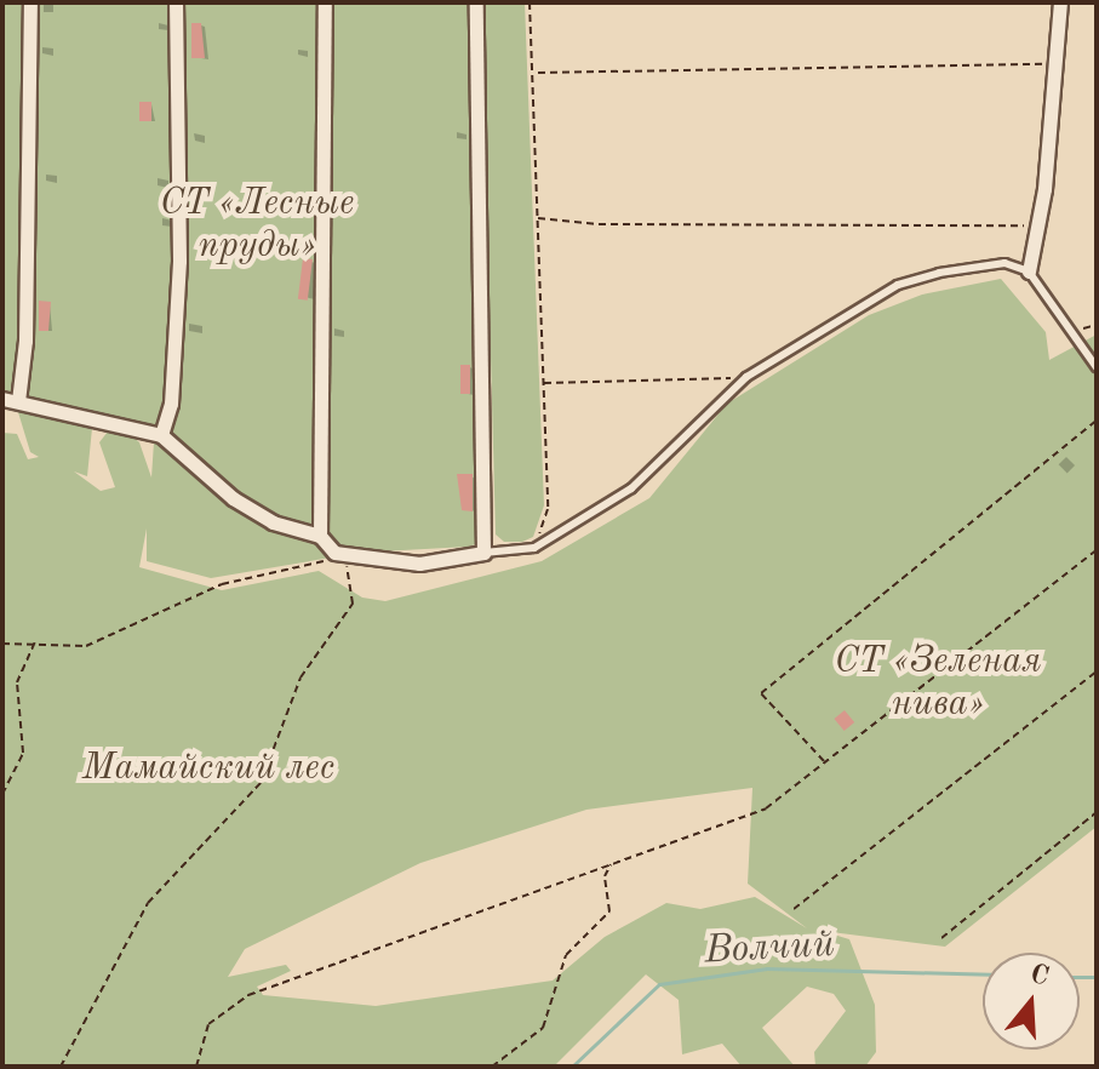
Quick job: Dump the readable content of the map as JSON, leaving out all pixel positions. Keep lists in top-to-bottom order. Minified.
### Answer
{"water":["Волчий"],"parks":["СТ «Лесные пруды»","СТ «Зеленая нива»","Мамайский лес"],"north":"top"}
